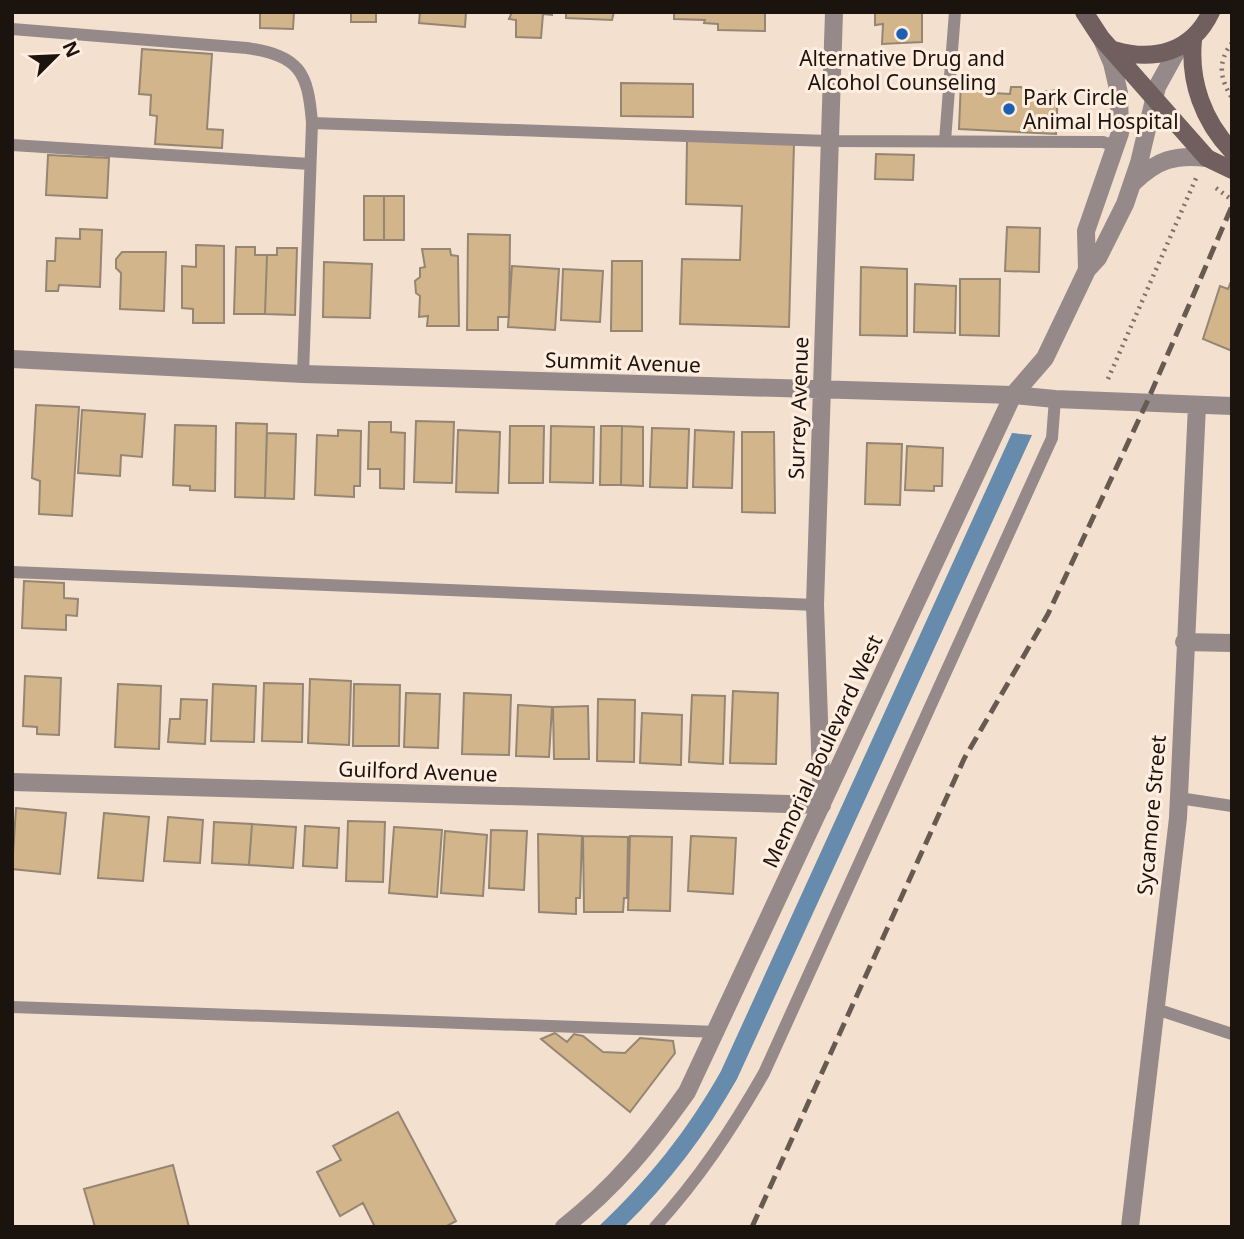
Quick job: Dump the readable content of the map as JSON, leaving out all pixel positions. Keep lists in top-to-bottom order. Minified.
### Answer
{"streets":{"street":["Summit Avenue","Surrey Avenue","Memorial Boulevard West","Guilford Avenue","Sycamore Street"]},"crossings":[["Summit Avenue","Surrey Avenue"],["Summit Avenue","Memorial Boulevard West"],["Summit Avenue","Sycamore Street"],["Surrey Avenue","Memorial Boulevard West"],["Surrey Avenue","Guilford Avenue"],["Memorial Boulevard West","Guilford Avenue"]],"places":["Alternative Drug and Alcohol Counseling","Park Circle Animal Hospital"],"north":"top right"}
